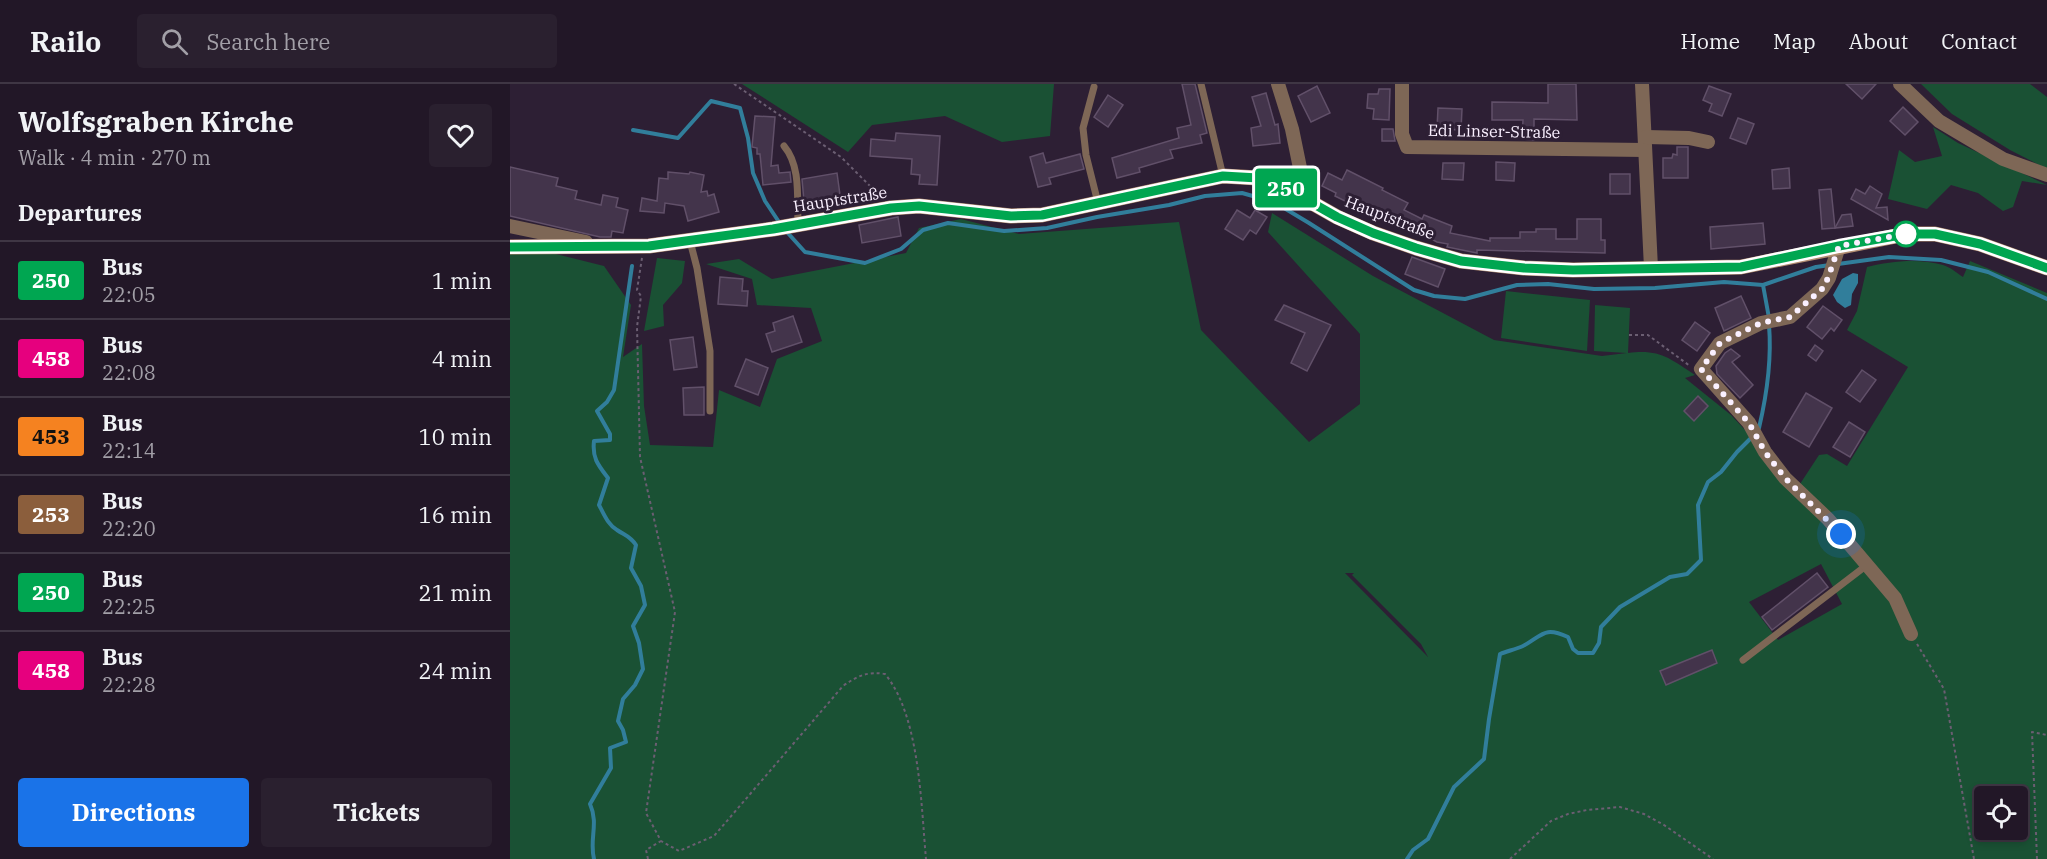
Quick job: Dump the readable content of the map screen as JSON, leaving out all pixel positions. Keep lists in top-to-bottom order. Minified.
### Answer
{"streets":{"main road":["Hauptstraße"],"street":["Edi Linser-Straße"]},"lines":["bus line 250"],"page":{"header":"Railo","search":"Search here","nav":["Home","Map","About","Contact"],"heading":[["Wolfsgraben Kirche","Walk · 4 min · 270 m"],"Departures"],"on_map":"250","list":[{"mark":"250","name":"Bus","note":"22:05","value":"1 min"},{"mark":"458","name":"Bus","note":"22:08","value":"4 min"},{"mark":"453","name":"Bus","note":"22:14","value":"10 min"},{"mark":"253","name":"Bus","note":"22:20","value":"16 min"},{"mark":"250","name":"Bus","note":"22:25","value":"21 min"},{"mark":"458","name":"Bus","note":"22:28","value":"24 min"}],"buttons":["Directions","Tickets"]}}
